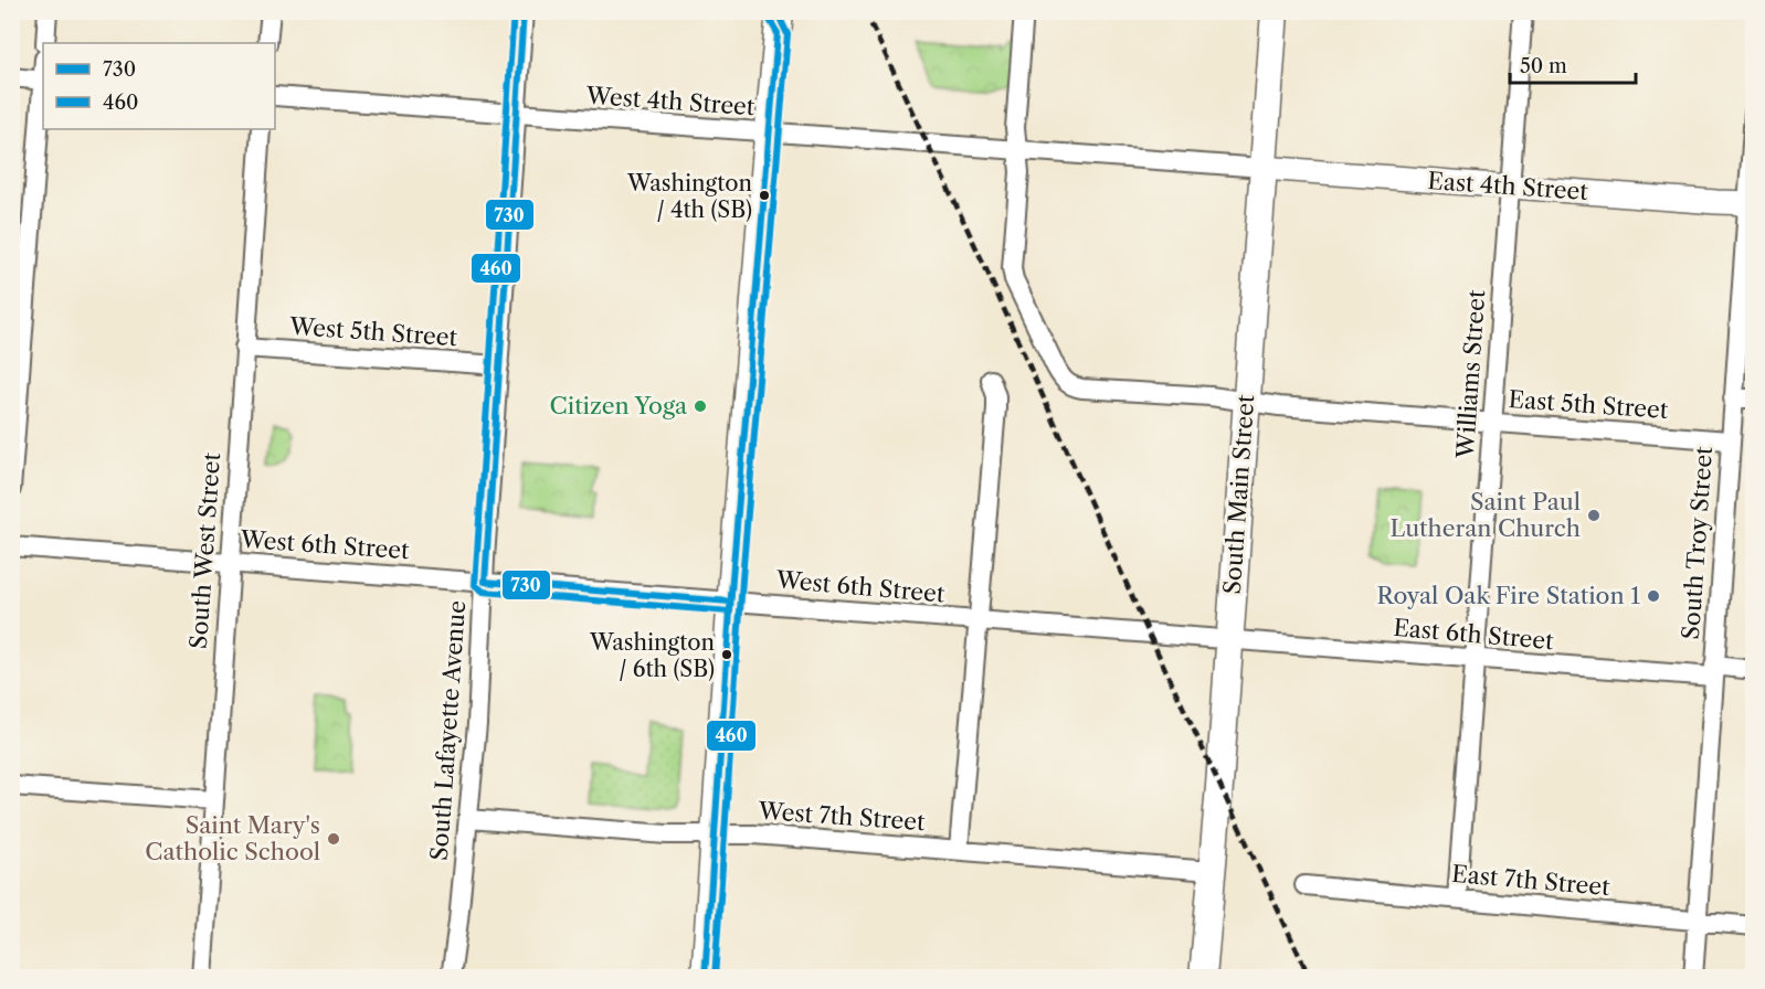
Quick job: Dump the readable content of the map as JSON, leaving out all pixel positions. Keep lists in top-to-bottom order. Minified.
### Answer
{"streets":{"main road":["South Main Street"],"street":["West 4th Street","East 4th Street","West 5th Street","Williams Street","East 5th Street","South Troy Street","West 6th Street","South West Street","East 6th Street","South Lafayette Avenue","West 7th Street","East 7th Street"]},"crossings":[["West 4th Street","East 4th Street"],["West 4th Street","South Main Street"],["West 4th Street","South Lafayette Avenue"],["East 4th Street","Williams Street"],["East 4th Street","South Main Street"],["East 4th Street","South Troy Street"],["West 5th Street","South West Street"],["West 5th Street","South Lafayette Avenue"],["Williams Street","East 5th Street"],["Williams Street","East 6th Street"],["Williams Street","East 7th Street"],["East 5th Street","South Main Street"],["East 5th Street","South Troy Street"],["South Main Street","West 6th Street"],["South Main Street","East 6th Street"],["South Main Street","West 7th Street"],["South Troy Street","East 6th Street"],["South Troy Street","East 7th Street"],["West 6th Street","South West Street"],["West 6th Street","East 6th Street"],["West 6th Street","South Lafayette Avenue"],["South Lafayette Avenue","West 7th Street"]],"places":["Washington / 4th (SB)","Citizen Yoga","Saint Paul Lutheran Church","Royal Oak Fire Station 1","Washington / 6th (SB)","Saint Mary's Catholic School"],"lines":["transit line 730","transit line 460"],"legend":["730","460"],"scale_bar":"50 m"}
